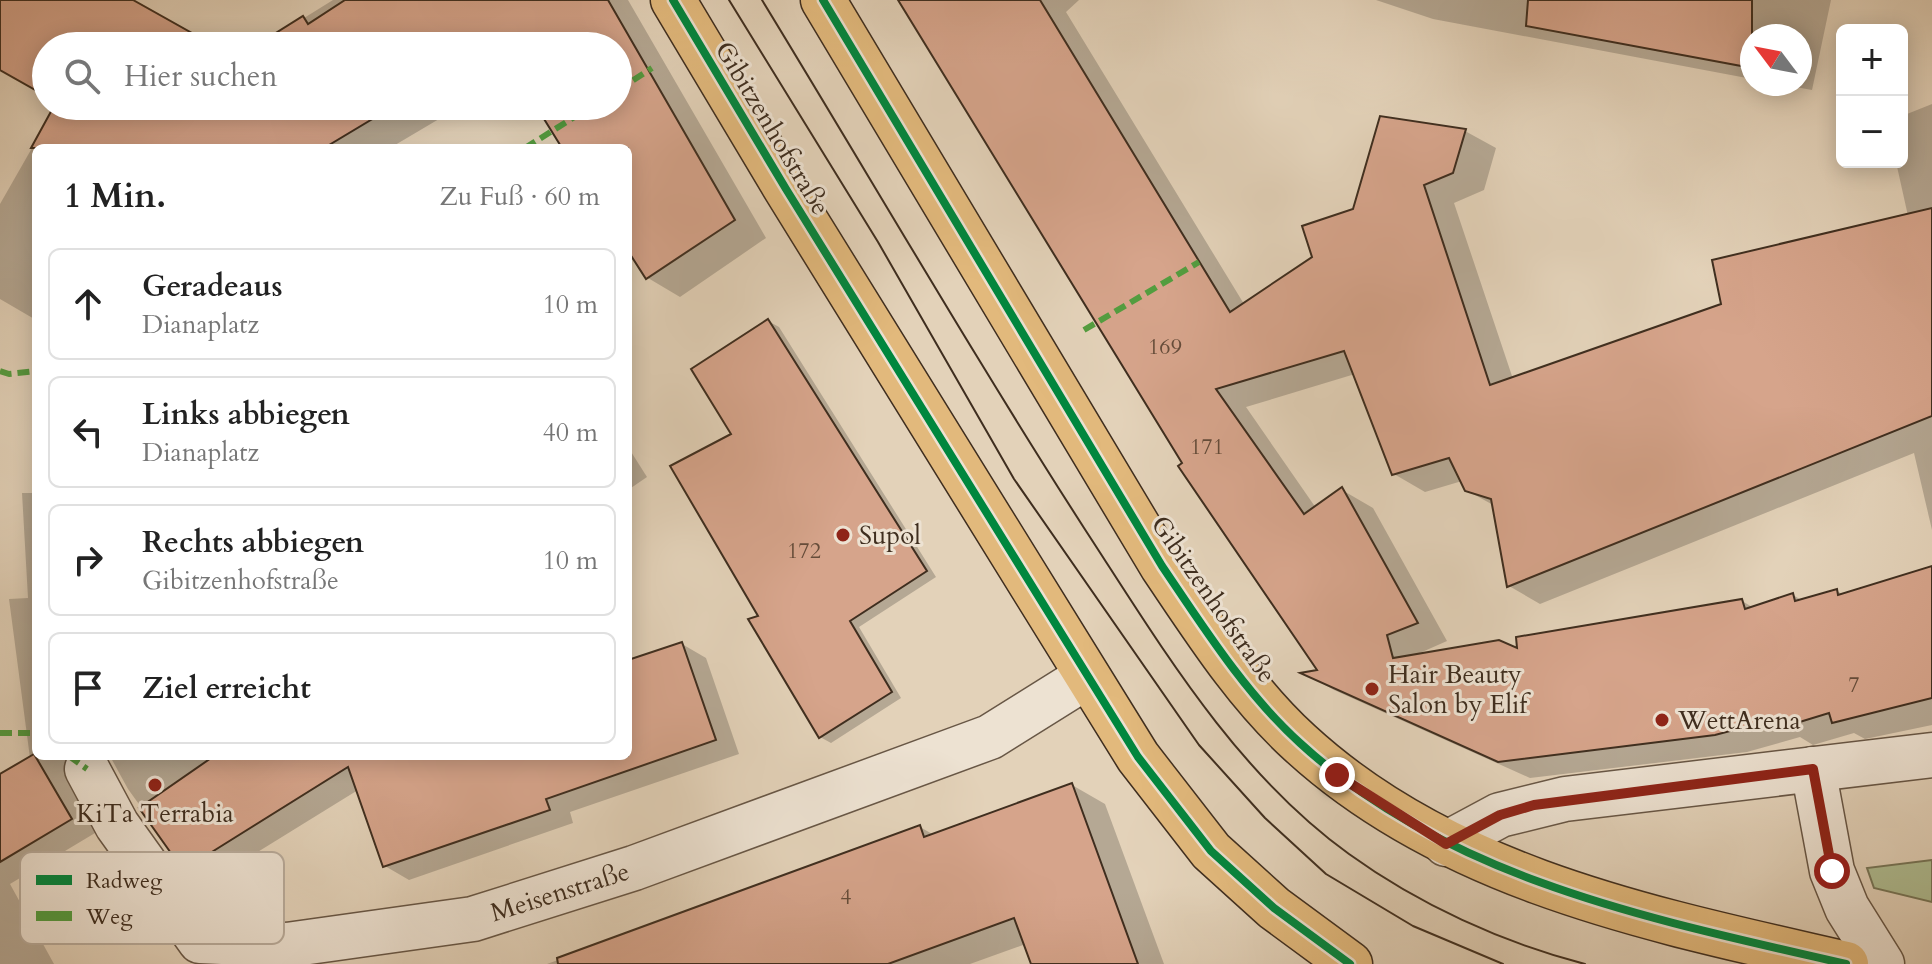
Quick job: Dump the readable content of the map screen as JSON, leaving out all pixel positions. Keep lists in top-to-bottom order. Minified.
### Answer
{"streets":{"main road":["Gibitzenhofstraße"],"street":["Meisenstraße"]},"crossings":[["Gibitzenhofstraße","Meisenstraße"]],"places":["Supol","Hair Beauty Salon by Elif","WettArena","KiTa Terrabia"],"house_numbers":["169","171","172","7","4"],"legend":["Radweg","Weg"],"north":"top left","page":{"map_buttons":["+","−"],"search":"Hier suchen","heading":["1 Min.","Zu Fuß · 60 m"],"list":[["Geradeaus","Dianaplatz","10 m"],["Links abbiegen","Dianaplatz","40 m"],["Rechts abbiegen","Gibitzenhofstraße","10 m"],"Ziel erreicht"]}}
